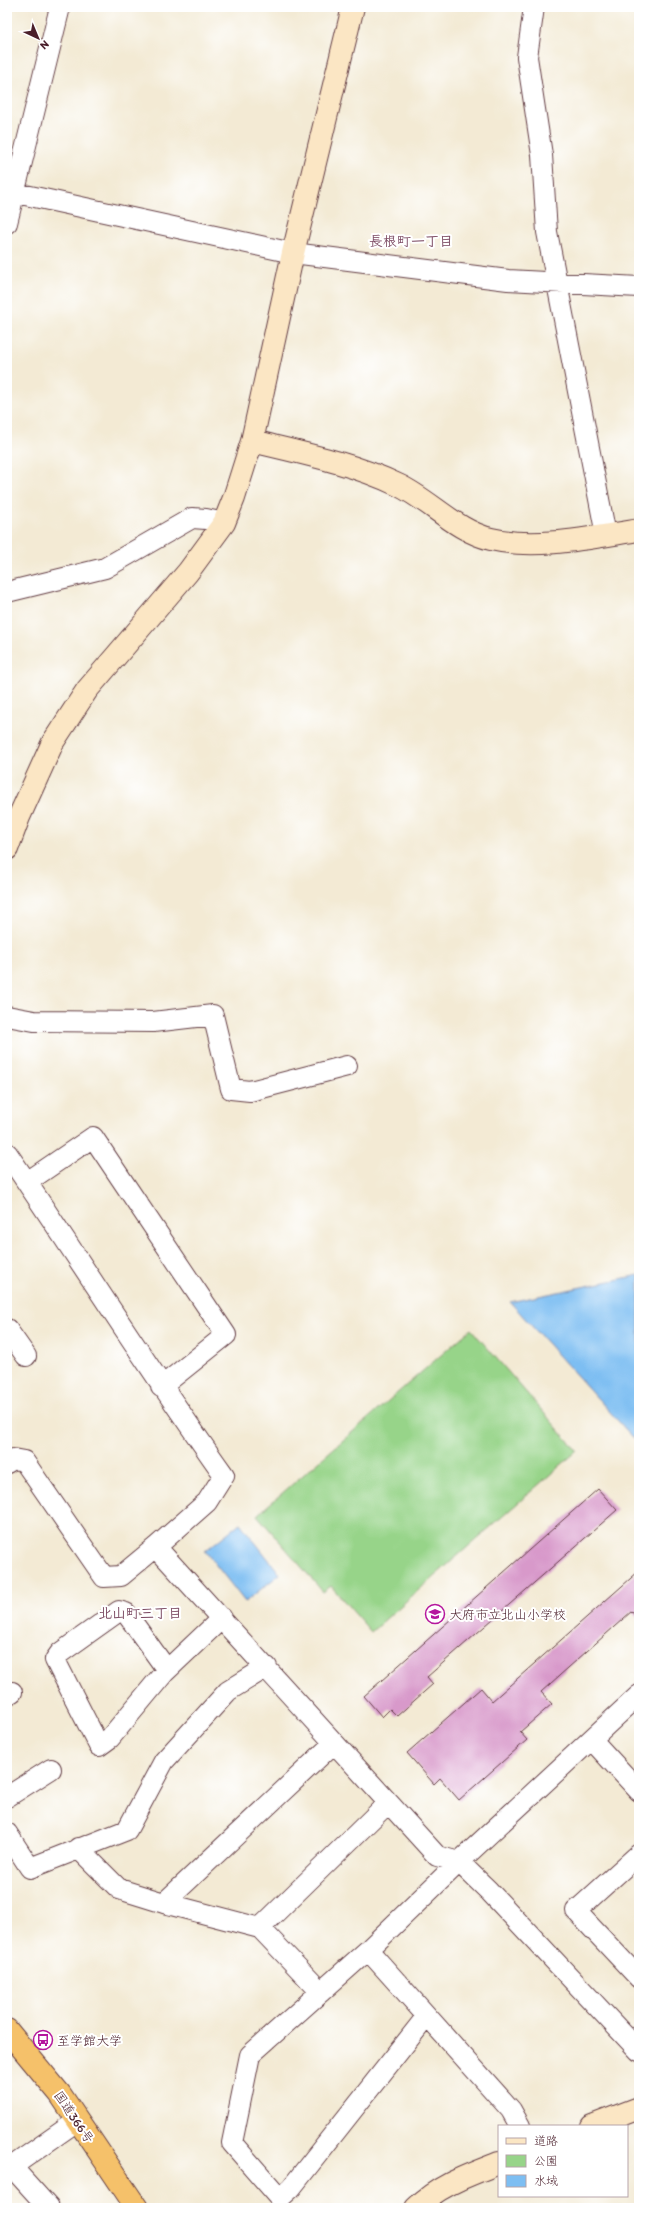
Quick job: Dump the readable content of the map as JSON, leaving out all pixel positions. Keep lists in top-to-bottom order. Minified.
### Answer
{"streets":{"highway":["国道366号"]},"districts":["長根町一丁目","北山町三丁目"],"places":{"school or university":["大府市立北山小学校"],"bus stop":["至学館大学"]},"legend":["道路","公園","水域"],"north":"bottom right"}
